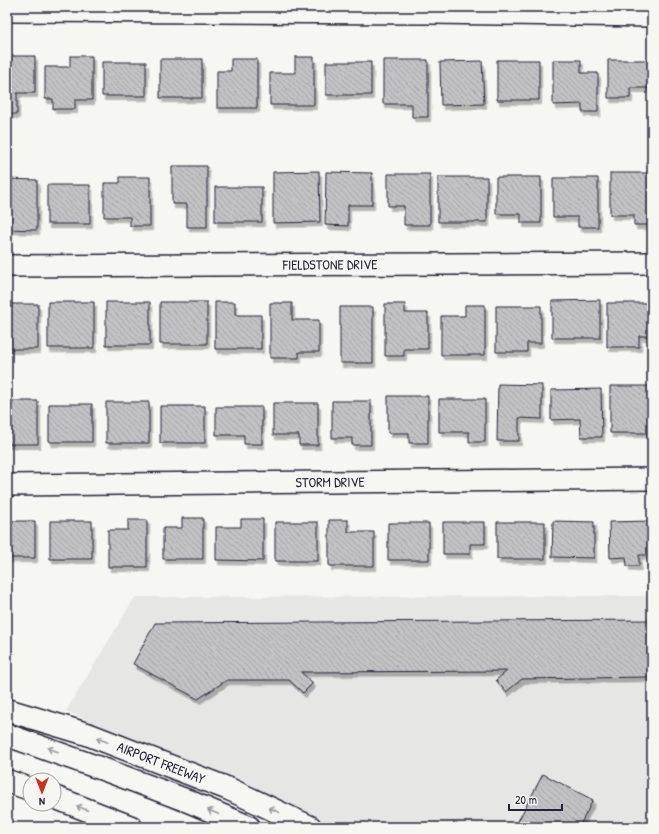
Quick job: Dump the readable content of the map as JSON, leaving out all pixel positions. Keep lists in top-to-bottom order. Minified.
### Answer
{"streets":{"main road":["AIRPORT FREEWAY"],"street":["FIELDSTONE DRIVE","STORM DRIVE"]},"scale_bar":"20 m","north":"bottom"}
